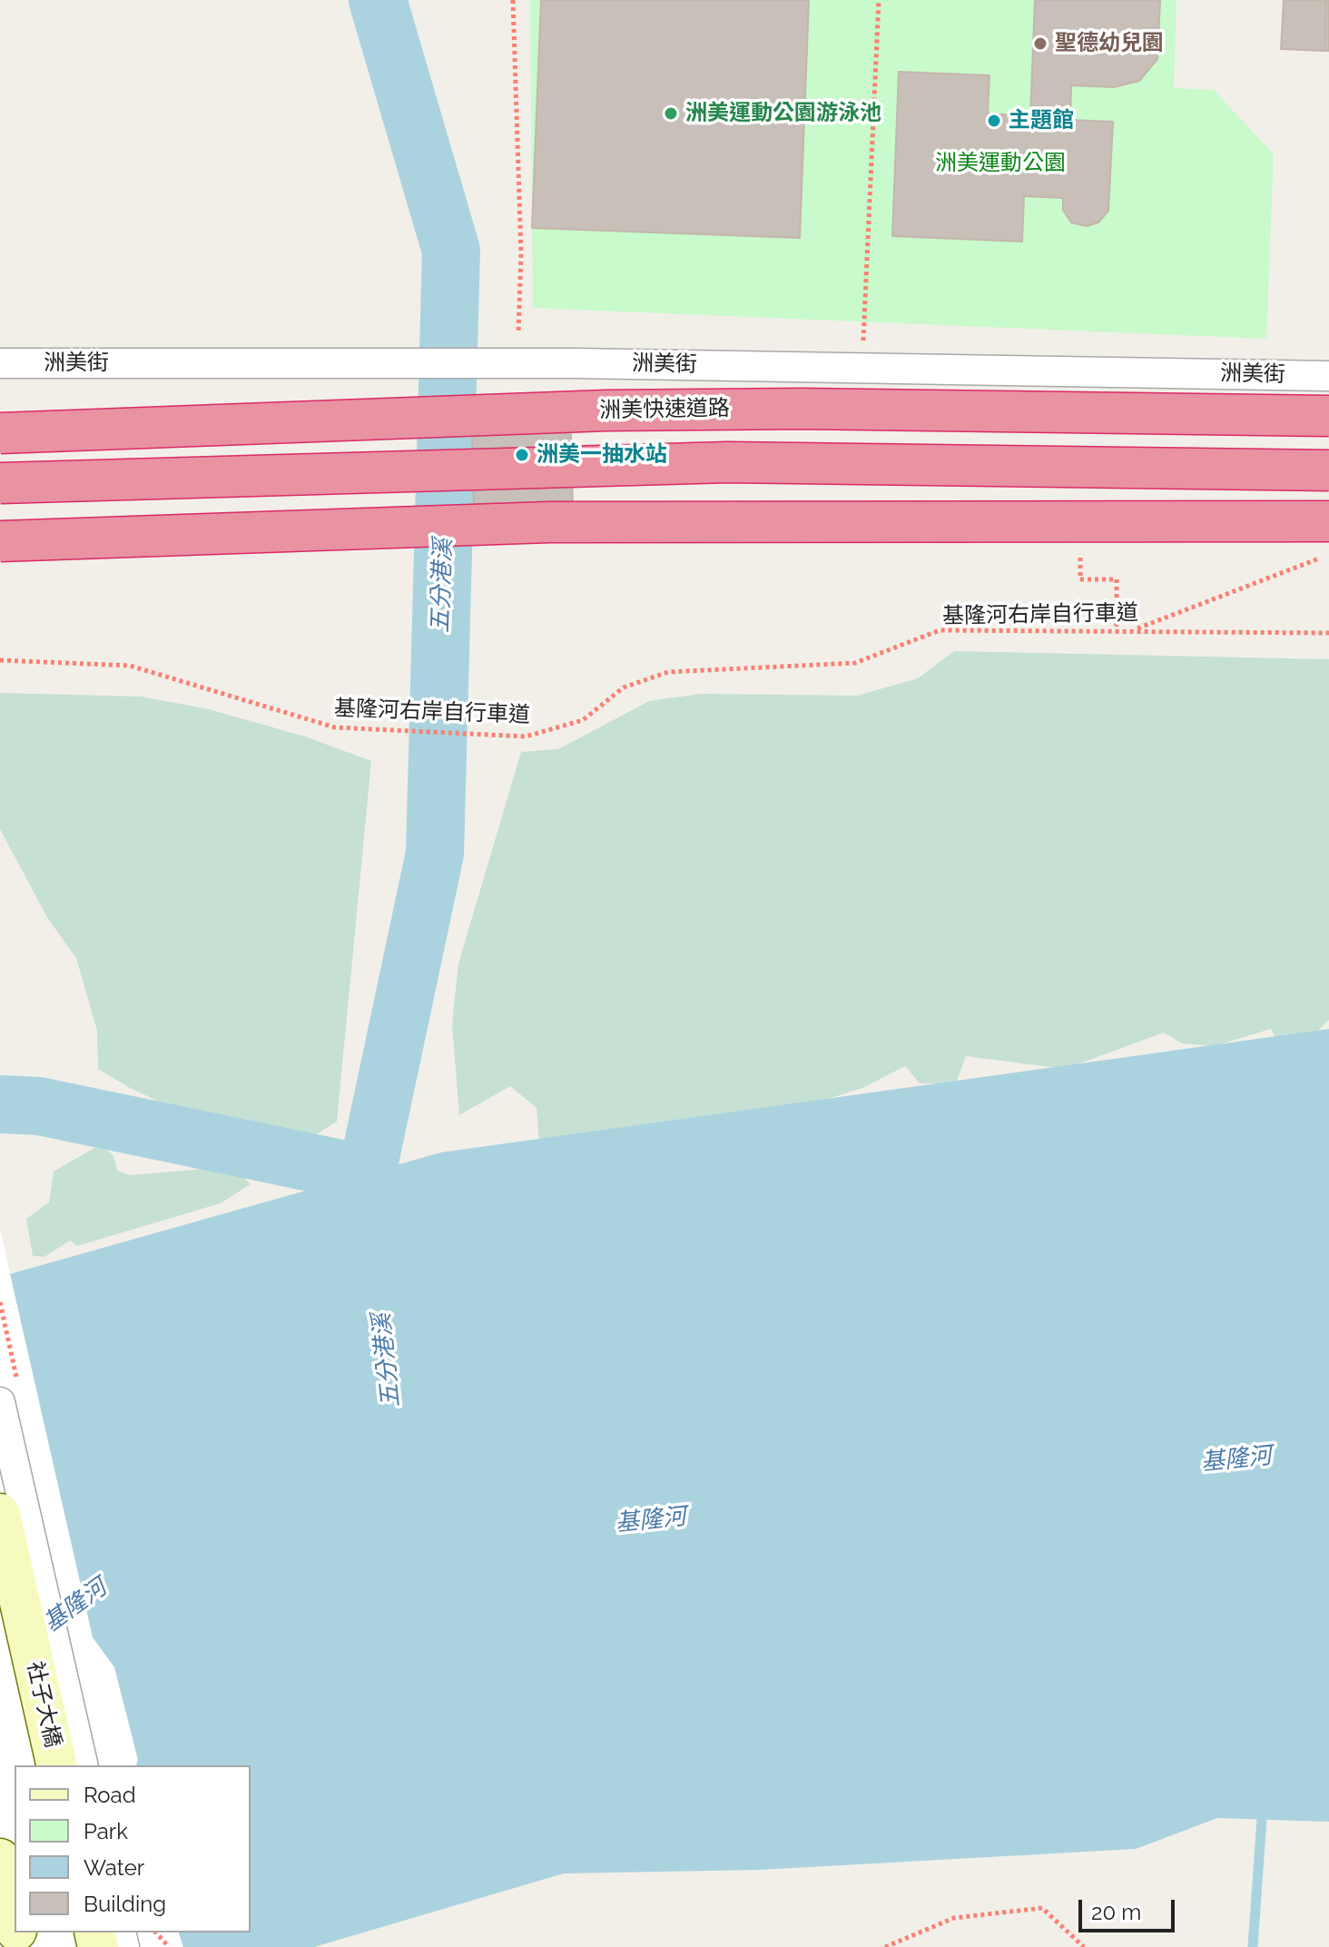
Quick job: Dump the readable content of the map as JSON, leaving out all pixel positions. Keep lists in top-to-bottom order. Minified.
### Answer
{"streets":{"highway":["洲美快速道路"],"street":["洲美街","社子大橋"],"path":["基隆河右岸自行車道"]},"water":["五分港溪","基隆河"],"parks":["洲美運動公園"],"places":["聖德幼兒園","洲美運動公園游泳池","主題館","洲美一抽水站"],"legend":["Road","Park","Water","Building"],"scale_bar":"20 m"}
